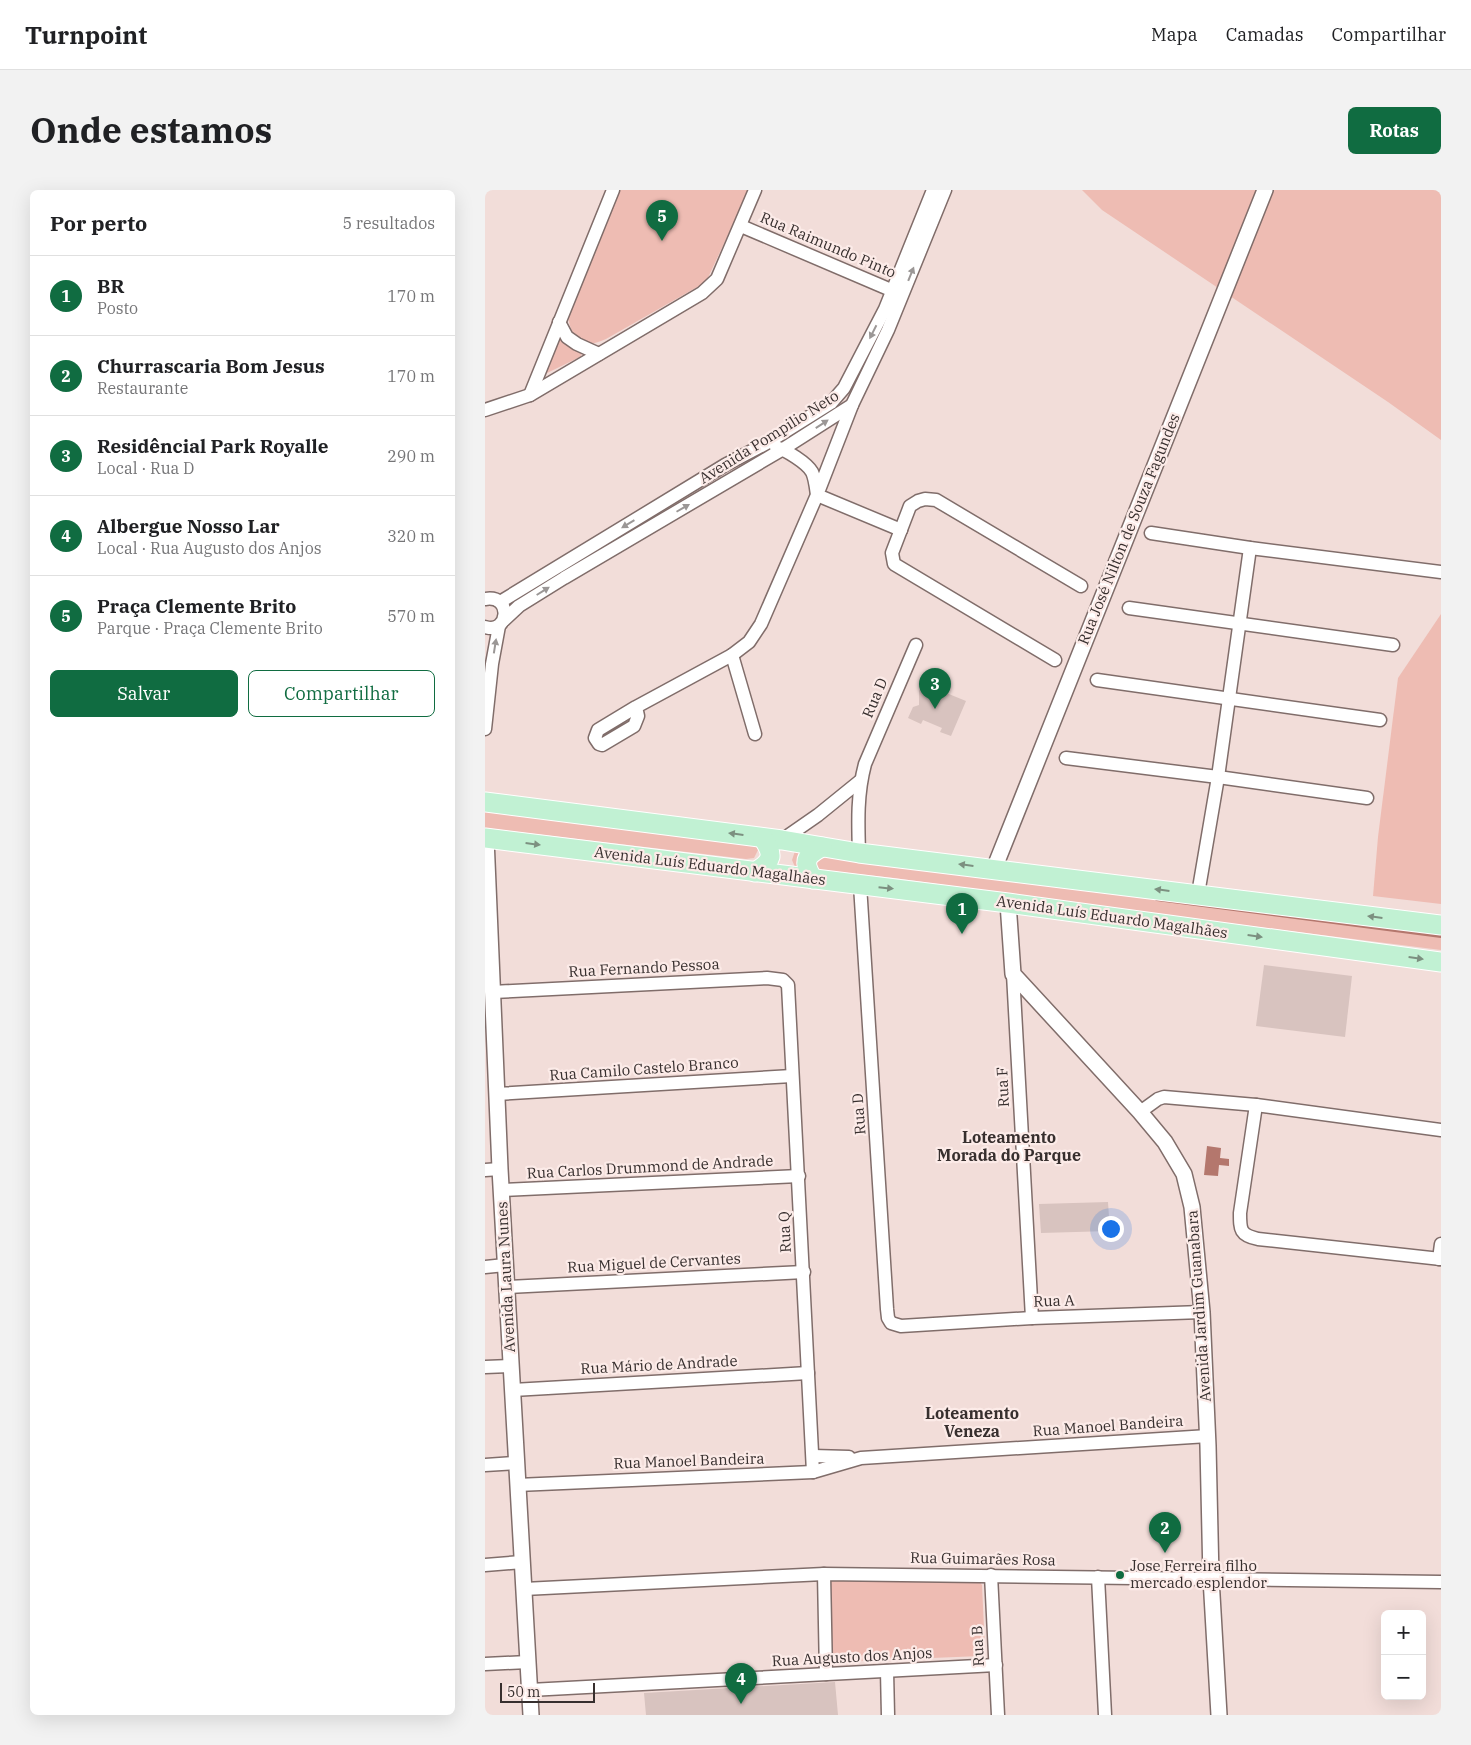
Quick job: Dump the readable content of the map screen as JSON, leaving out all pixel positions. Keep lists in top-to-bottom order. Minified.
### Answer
{"streets":{"main road":["Avenida Luís Eduardo Magalhães"],"street":["Rua Raimundo Pinto","Avenida Pompilio Neto","Rua José Nilton de Souza Fagundes","Rua D","Rua Fernando Pessoa","Rua Camilo Castelo Branco","Rua F","Rua Carlos Drummond de Andrade","Rua Q","Rua Miguel de Cervantes","Avenida Laura Nunes","Rua A","Avenida Jardim Guanabara","Rua Mário de Andrade","Rua Manoel Bandeira","Rua Guimarães Rosa","Rua B","Rua Augusto dos Anjos"]},"crossings":[["Rua Raimundo Pinto","Avenida Pompilio Neto"],["Rua D","Avenida Luís Eduardo Magalhães"],["Rua D","Rua A"],["Avenida Luís Eduardo Magalhães","Avenida Laura Nunes"],["Rua Fernando Pessoa","Rua Q"],["Rua Fernando Pessoa","Avenida Laura Nunes"],["Rua Camilo Castelo Branco","Rua Q"],["Rua Camilo Castelo Branco","Avenida Laura Nunes"],["Rua F","Rua A"],["Rua F","Avenida Jardim Guanabara"],["Rua Carlos Drummond de Andrade","Rua Q"],["Rua Carlos Drummond de Andrade","Avenida Laura Nunes"],["Rua Q","Rua Miguel de Cervantes"],["Rua Q","Rua Mário de Andrade"],["Rua Q","Rua Manoel Bandeira"],["Rua Miguel de Cervantes","Avenida Laura Nunes"],["Avenida Laura Nunes","Rua Mário de Andrade"],["Avenida Laura Nunes","Rua Manoel Bandeira"],["Avenida Laura Nunes","Rua Guimarães Rosa"],["Avenida Laura Nunes","Rua Augusto dos Anjos"],["Rua A","Avenida Jardim Guanabara"],["Avenida Jardim Guanabara","Rua Manoel Bandeira"],["Avenida Jardim Guanabara","Rua Guimarães Rosa"],["Rua Guimarães Rosa","Rua B"],["Rua B","Rua Augusto dos Anjos"]],"districts":["Loteamento Morada do Parque","Loteamento Veneza"],"places":["Jose Ferreira filho mercado esplendor"],"scale_bar":"50 m","page":{"header":"Turnpoint","nav":["Mapa","Camadas","Compartilhar"],"title":"Onde estamos","buttons":["Rotas",["Salvar","Compartilhar"]],"heading":["Por perto","5 resultados"],"pins":["5","3","1","2","4"],"list":[{"mark":"1","name":"BR","note":"Posto","value":"170 m"},{"mark":"2","name":"Churrascaria Bom Jesus","note":"Restaurante","value":"170 m"},{"mark":"3","name":"Residêncial Park Royalle","note":"Local · Rua D","value":"290 m"},{"mark":"4","name":"Albergue Nosso Lar","note":"Local · Rua Augusto dos Anjos","value":"320 m"},{"mark":"5","name":"Praça Clemente Brito","note":"Parque · Praça Clemente Brito","value":"570 m"}],"map_buttons":["+","−"],"scale":"50 m"}}
